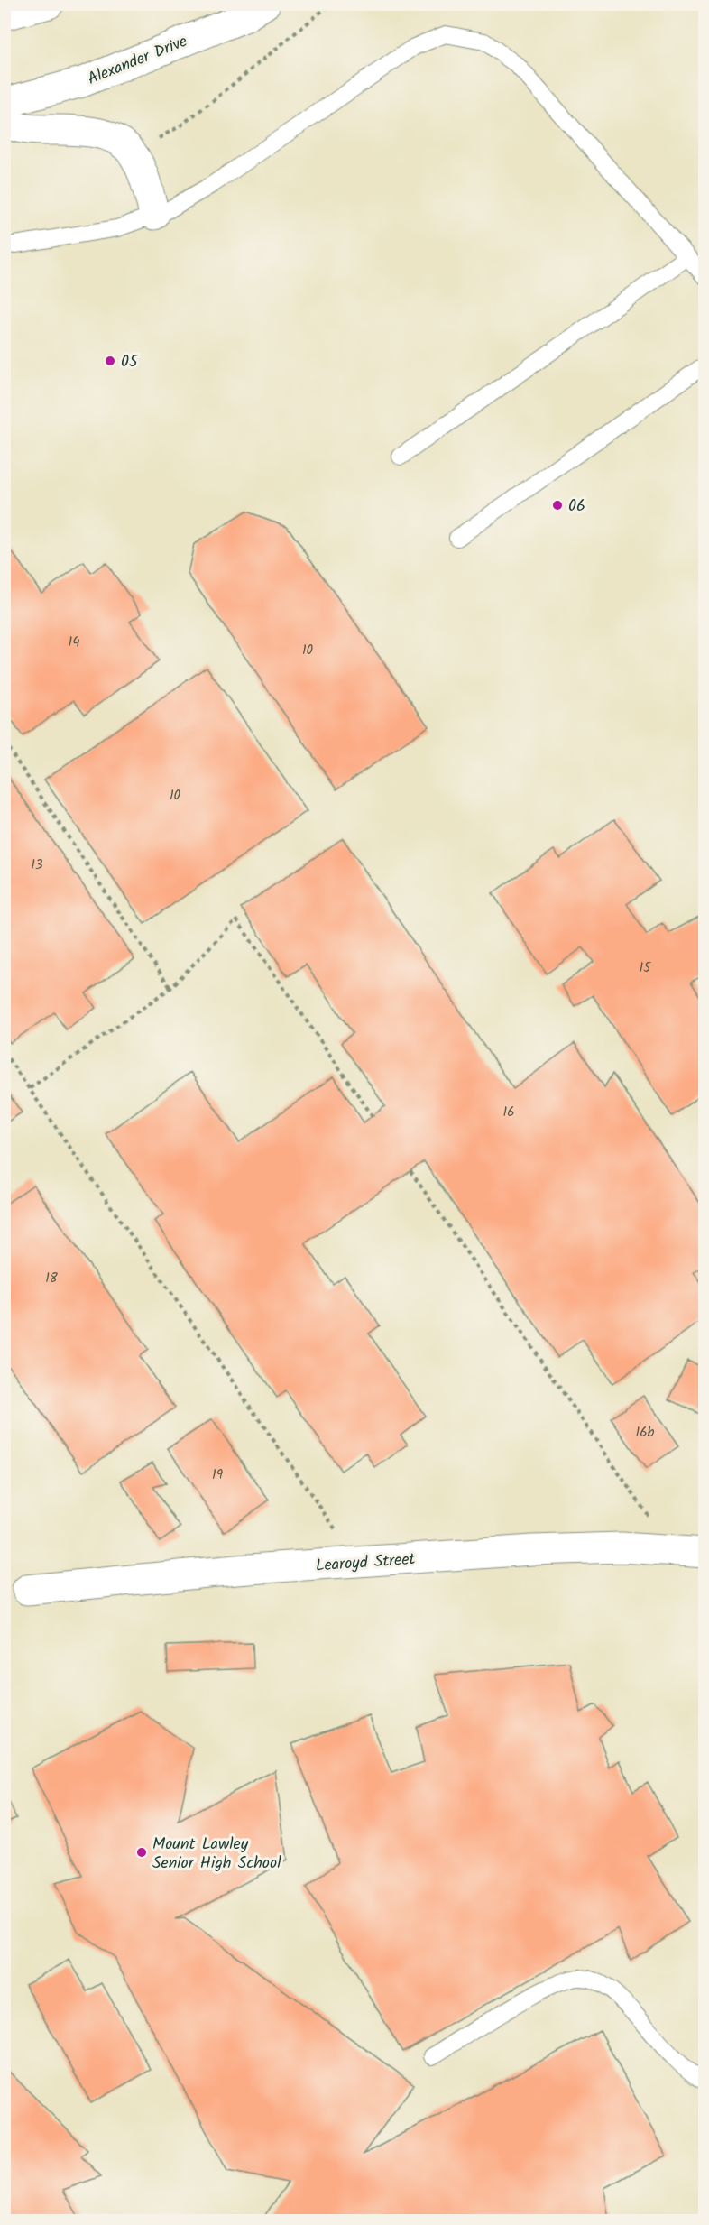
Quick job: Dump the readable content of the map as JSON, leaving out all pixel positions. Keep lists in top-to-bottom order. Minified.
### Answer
{"streets":{"street":["Alexander Drive","Learoyd Street"]},"places":["05","06","Mount Lawley Senior High School"],"house_numbers":["14","10","10","13","15","16","18","16b","19"]}
